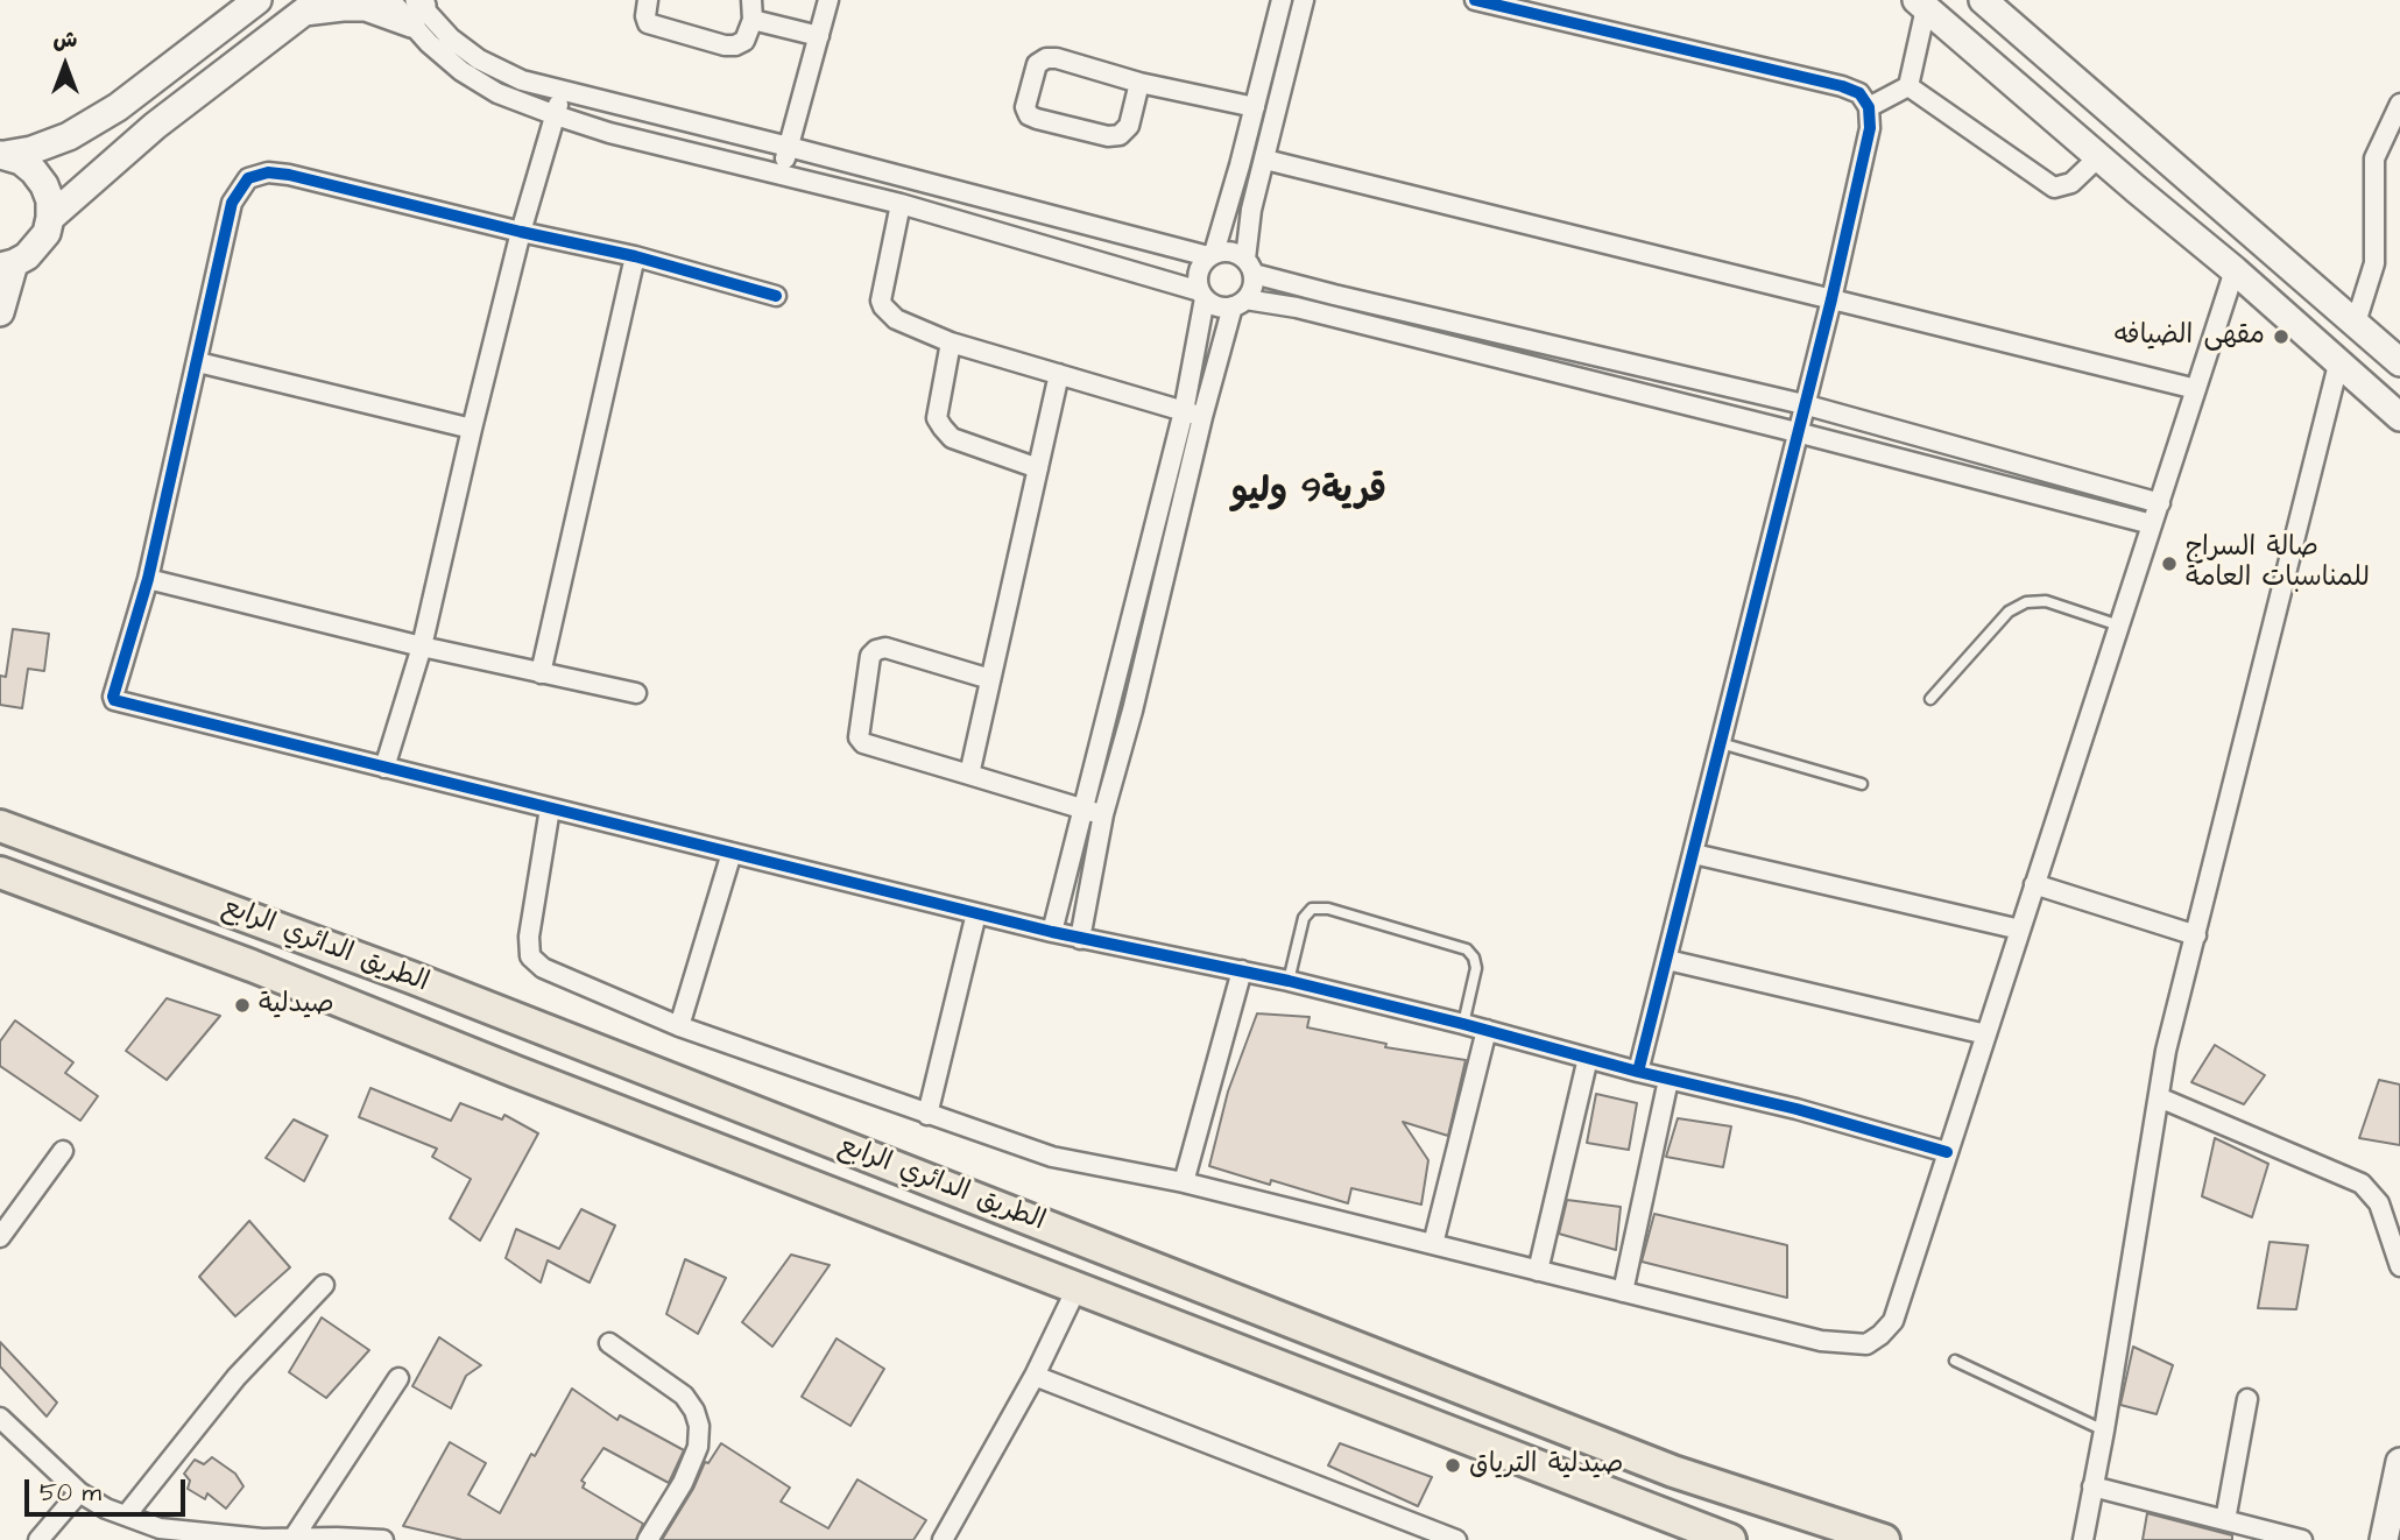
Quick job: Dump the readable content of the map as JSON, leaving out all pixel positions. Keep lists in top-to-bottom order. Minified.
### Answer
{"streets":{"main road":["الطريق الدائري الرابع"]},"districts":["قرية9 وليو"],"places":["مقهى الضيافه","صالة السراج للمناسبات العامة","صيدلية","صيدلية الترياق"],"scale_bar":"50 m","north":"top"}
